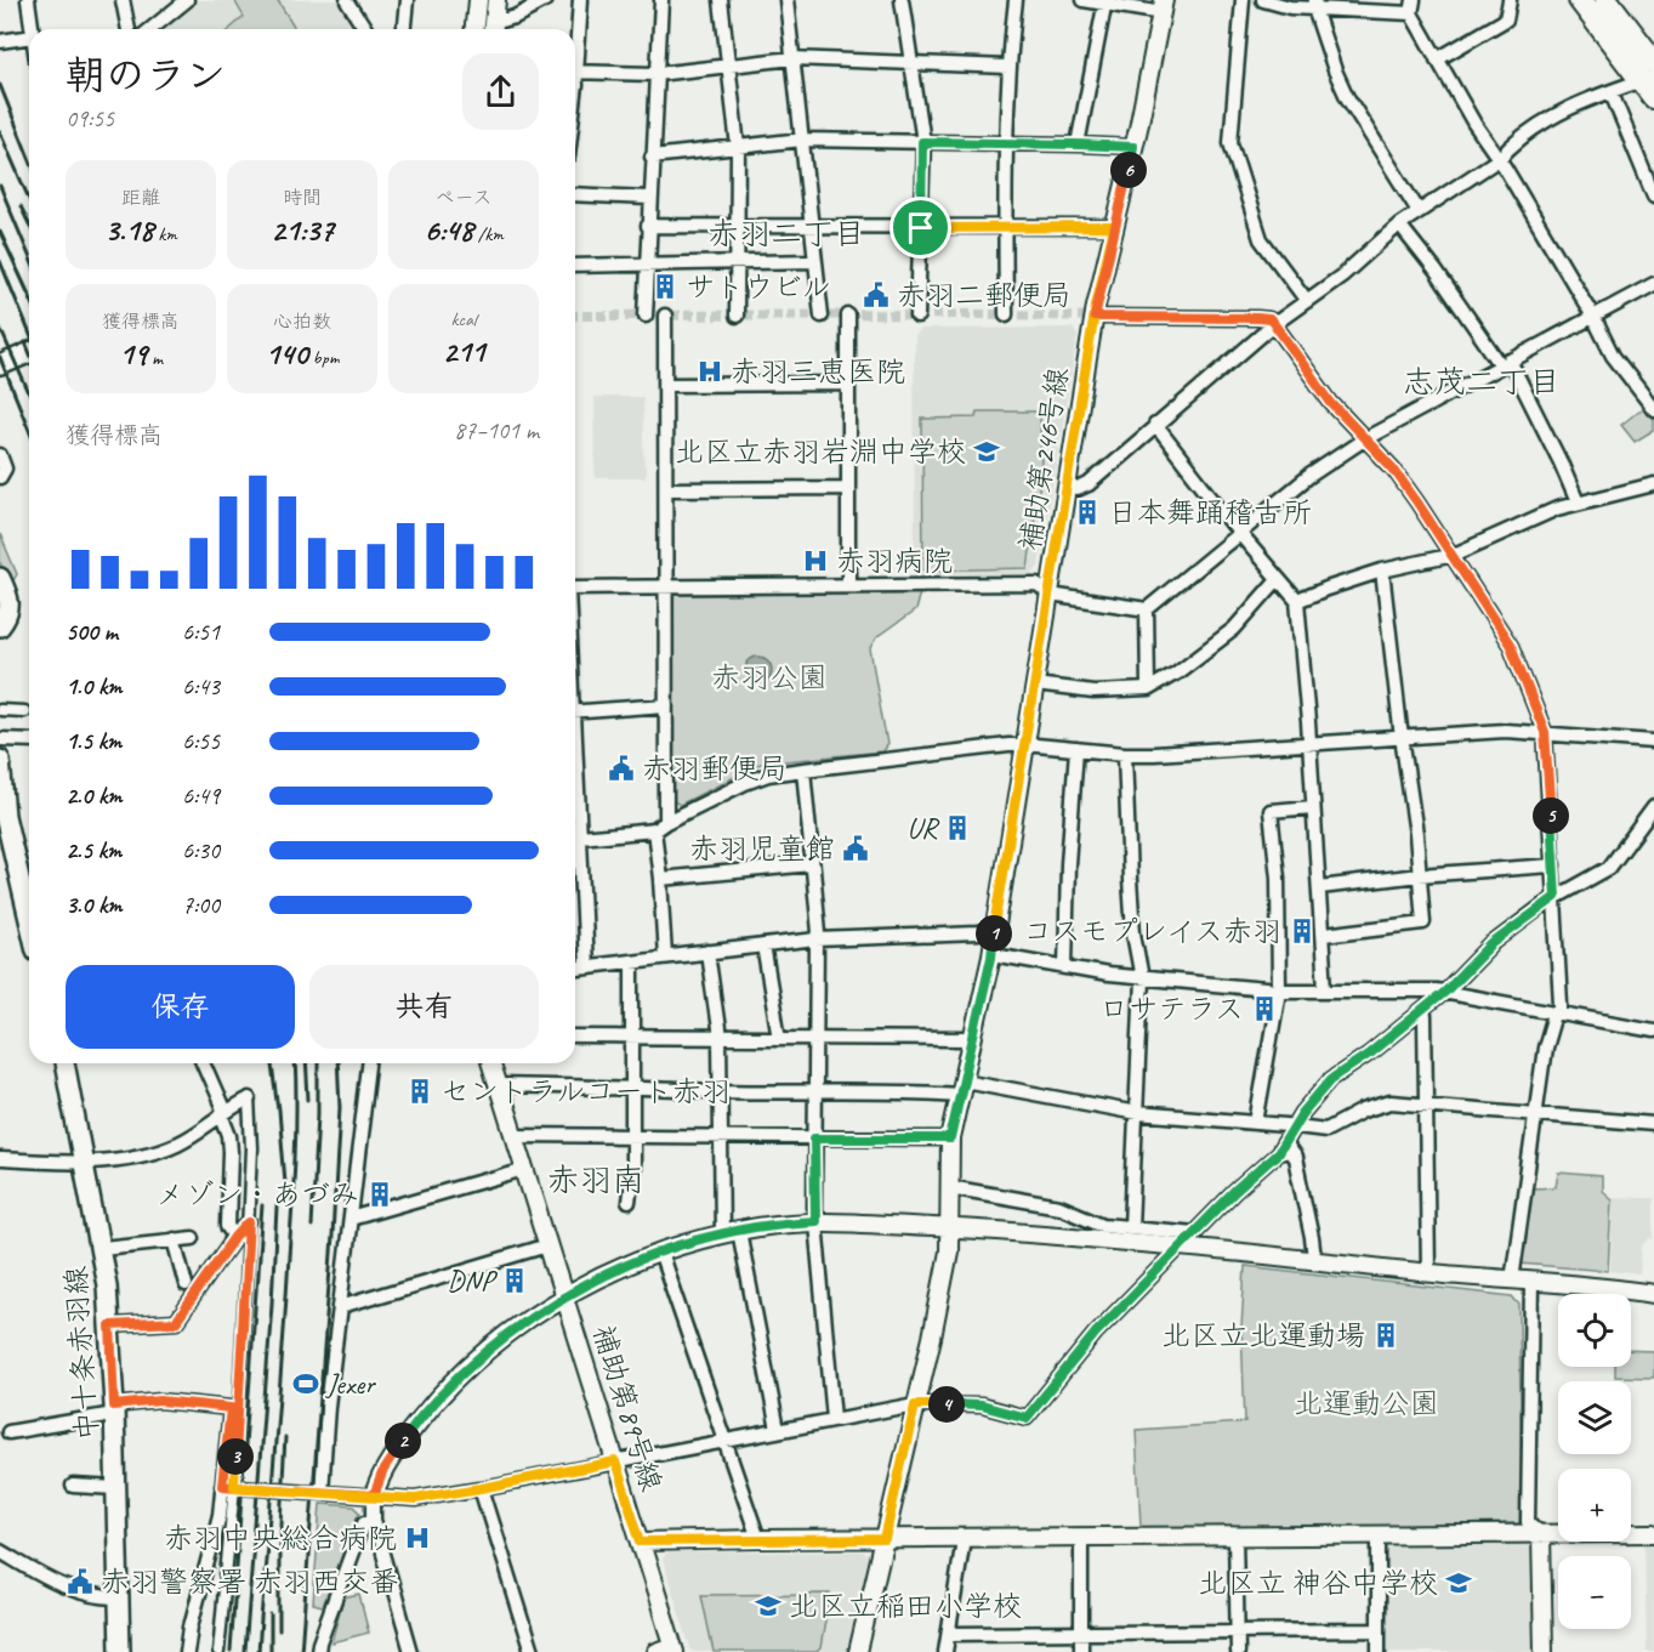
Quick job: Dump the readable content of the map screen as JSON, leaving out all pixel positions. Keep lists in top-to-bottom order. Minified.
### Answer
{"streets":{"main road":["中十条赤羽線"],"street":["補助第246号線","補助第89号線"]},"districts":["赤羽二丁目","志茂二丁目","赤羽南"],"parks":["赤羽公園","北運動公園"],"places":{"building":["サトウビル","日本舞踊稽古所","UR","コスモプレイス赤羽","ロサテラス","セントラルコート赤羽","メゾン・あづみ","DNP","北区立北運動場"],"public building":["赤羽二郵便局","赤羽郵便局","赤羽児童館","赤羽警察署 赤羽西交番"],"hospital":["赤羽三恵医院","赤羽病院","赤羽中央総合病院"],"school or university":["北区立赤羽岩淵中学校","北区立 神谷中学校","北区立稲田小学校"],"sports":["Jexer"]},"page":{"heading":["朝のラン","09:55"],"pins":["6","5","1","4","2","3"],"stats":[["距離","3.18 km"],["時間","21:37"],["ペース","6:48 /km"],["獲得標高","19 m"],["心拍数","140 bpm"],["kcal","211"]],"chart":["獲得標高","87–101 m"],"list":[{"name":"500 m","note":"6:51"},{"name":"1.0 km","note":"6:43"},{"name":"1.5 km","note":"6:55"},{"name":"2.0 km","note":"6:49"},{"name":"2.5 km","note":"6:30"},{"name":"3.0 km","note":"7:00"}],"buttons":["保存","共有"],"map_buttons":["+","−"]}}
